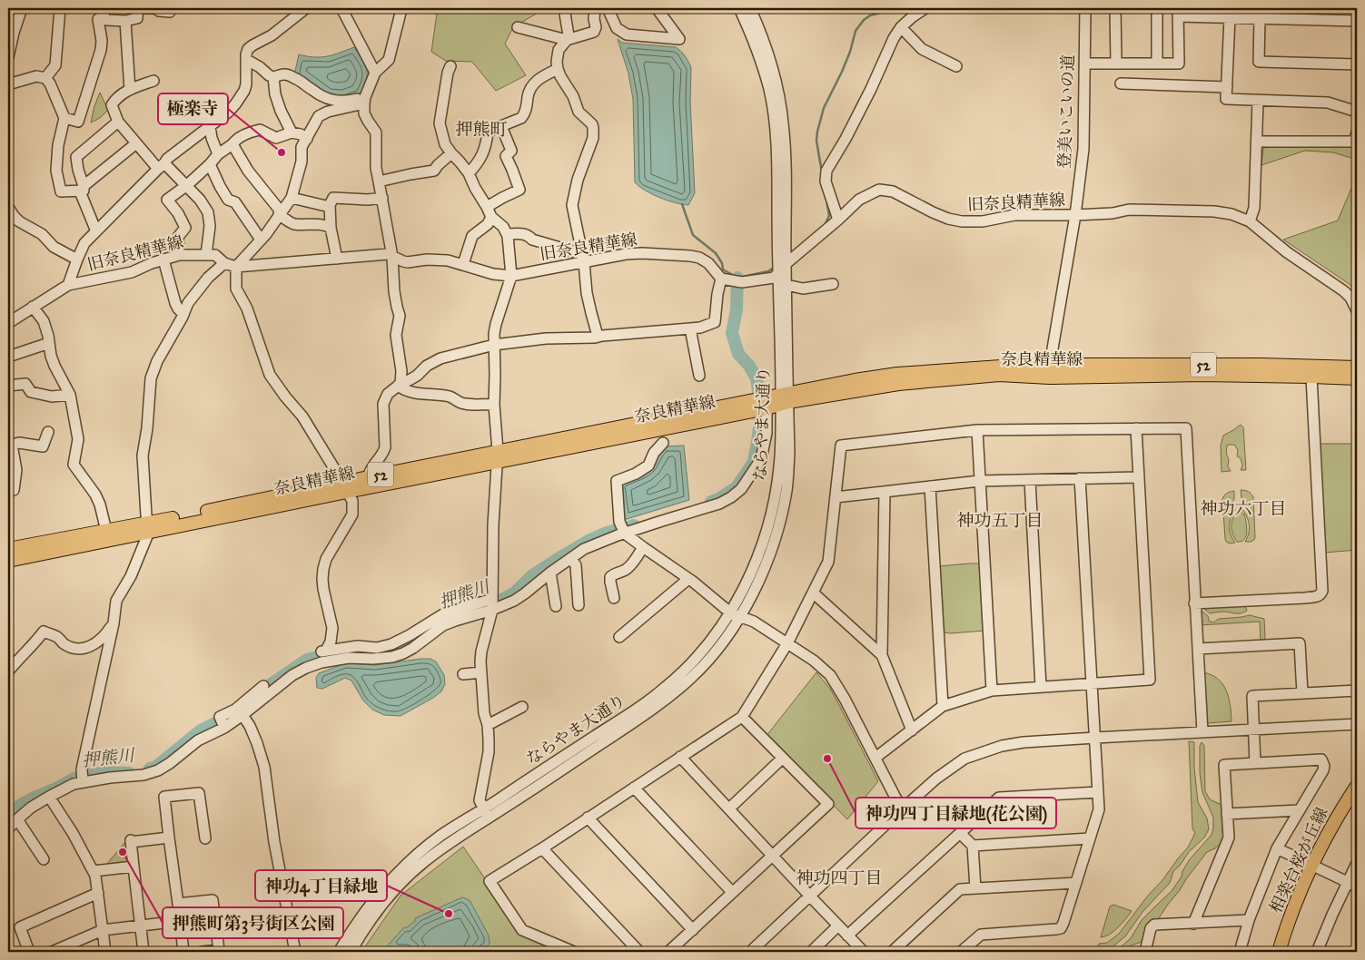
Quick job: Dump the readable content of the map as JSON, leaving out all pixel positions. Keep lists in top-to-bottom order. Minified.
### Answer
{"streets":{"main road":["奈良精華線","52","相楽台桜が丘線"],"street":["登美いこいの道","旧奈良精華線","ならやま大通り"]},"crossings":[["登美いこいの道","旧奈良精華線"],["登美いこいの道","奈良精華線"],["旧奈良精華線","ならやま大通り"],["奈良精華線","ならやま大通り"]],"districts":["押熊町","神功六丁目","神功五丁目","神功四丁目"],"water":["押熊川"],"places":["極楽寺","神功四丁目緑地(花公園)","押熊町第3号街区公園","神功4丁目緑地"]}
